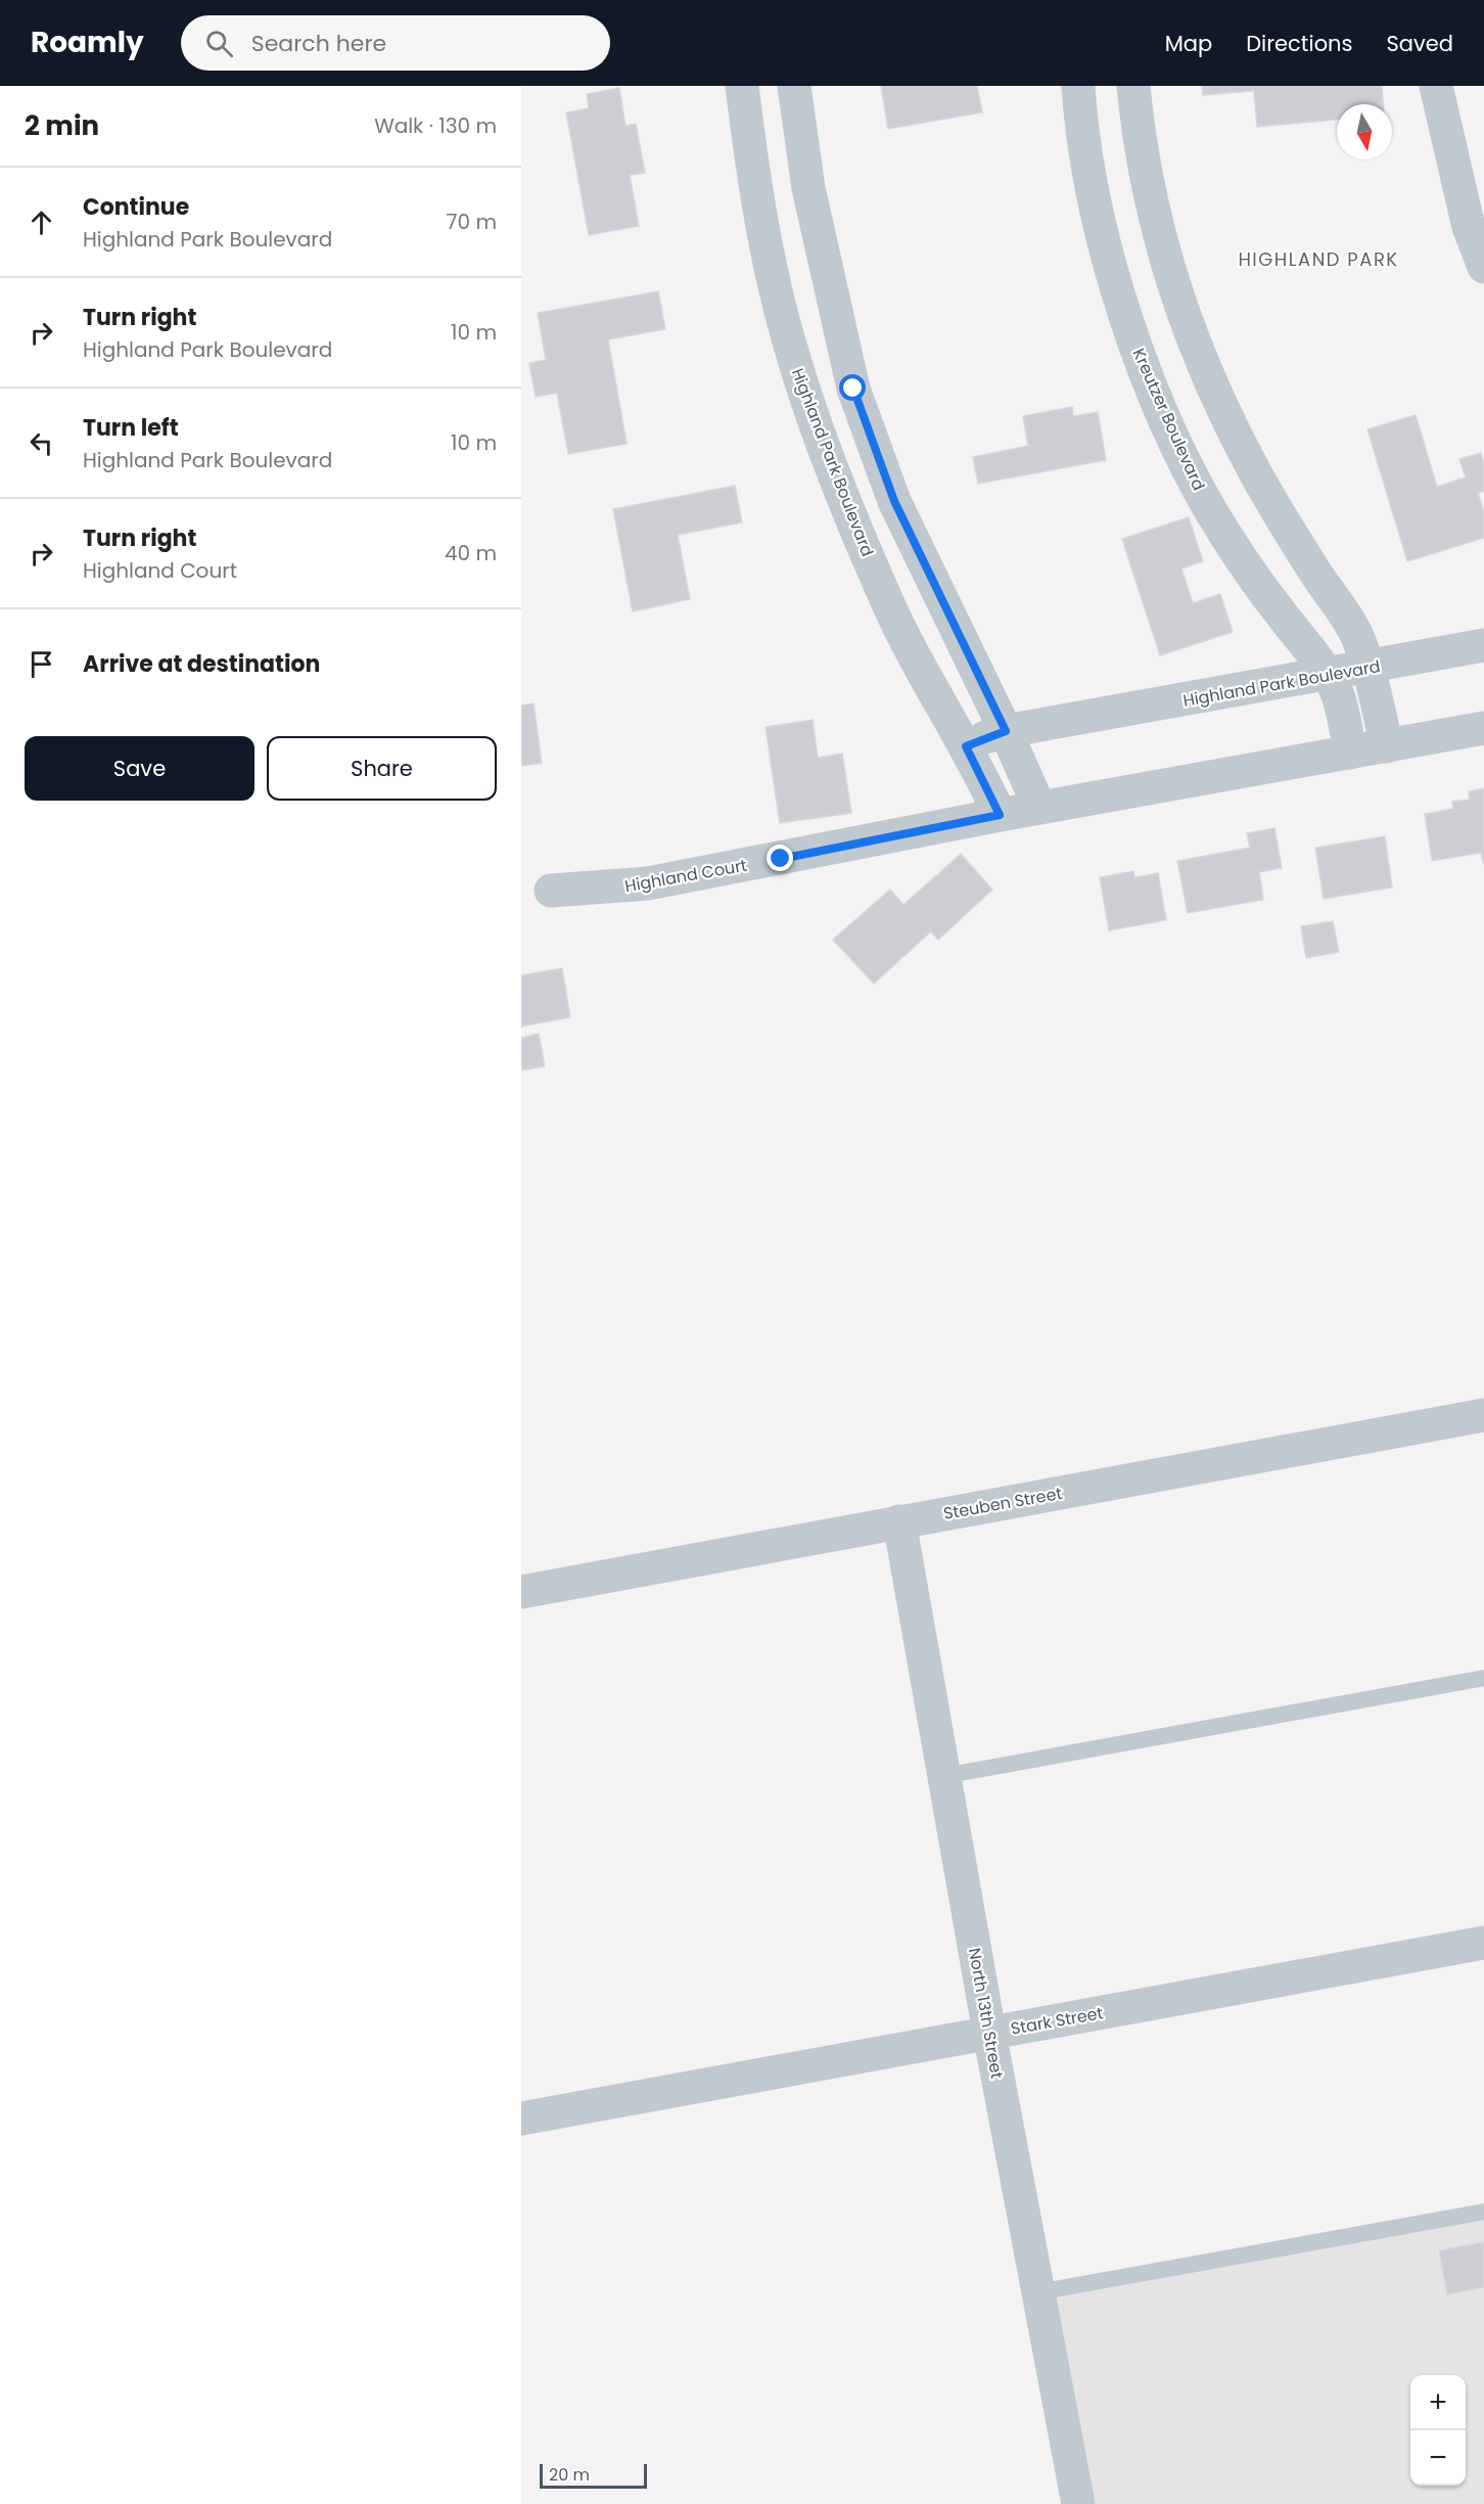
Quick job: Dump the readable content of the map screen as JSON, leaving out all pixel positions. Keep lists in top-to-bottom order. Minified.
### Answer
{"streets":{"street":["Kreutzer Boulevard","Highland Park Boulevard","Highland Court","Steuben Street","North 13th Street","Stark Street"]},"crossings":[["Kreutzer Boulevard","Highland Park Boulevard"],["Highland Park Boulevard","Highland Court"],["Steuben Street","North 13th Street"],["North 13th Street","Stark Street"]],"districts":["HIGHLAND PARK"],"scale_bar":"20 m","north":"bottom","page":{"header":"Roamly","search":"Search here","nav":["Map","Directions","Saved"],"heading":["2 min","Walk · 130 m"],"list":[["Continue","Highland Park Boulevard","70 m"],["Turn right","Highland Park Boulevard","10 m"],["Turn left","Highland Park Boulevard","10 m"],["Turn right","Highland Court","40 m"],"Arrive at destination"],"buttons":["Save","Share"],"map_buttons":["+","−"],"scale":"20 m"}}
